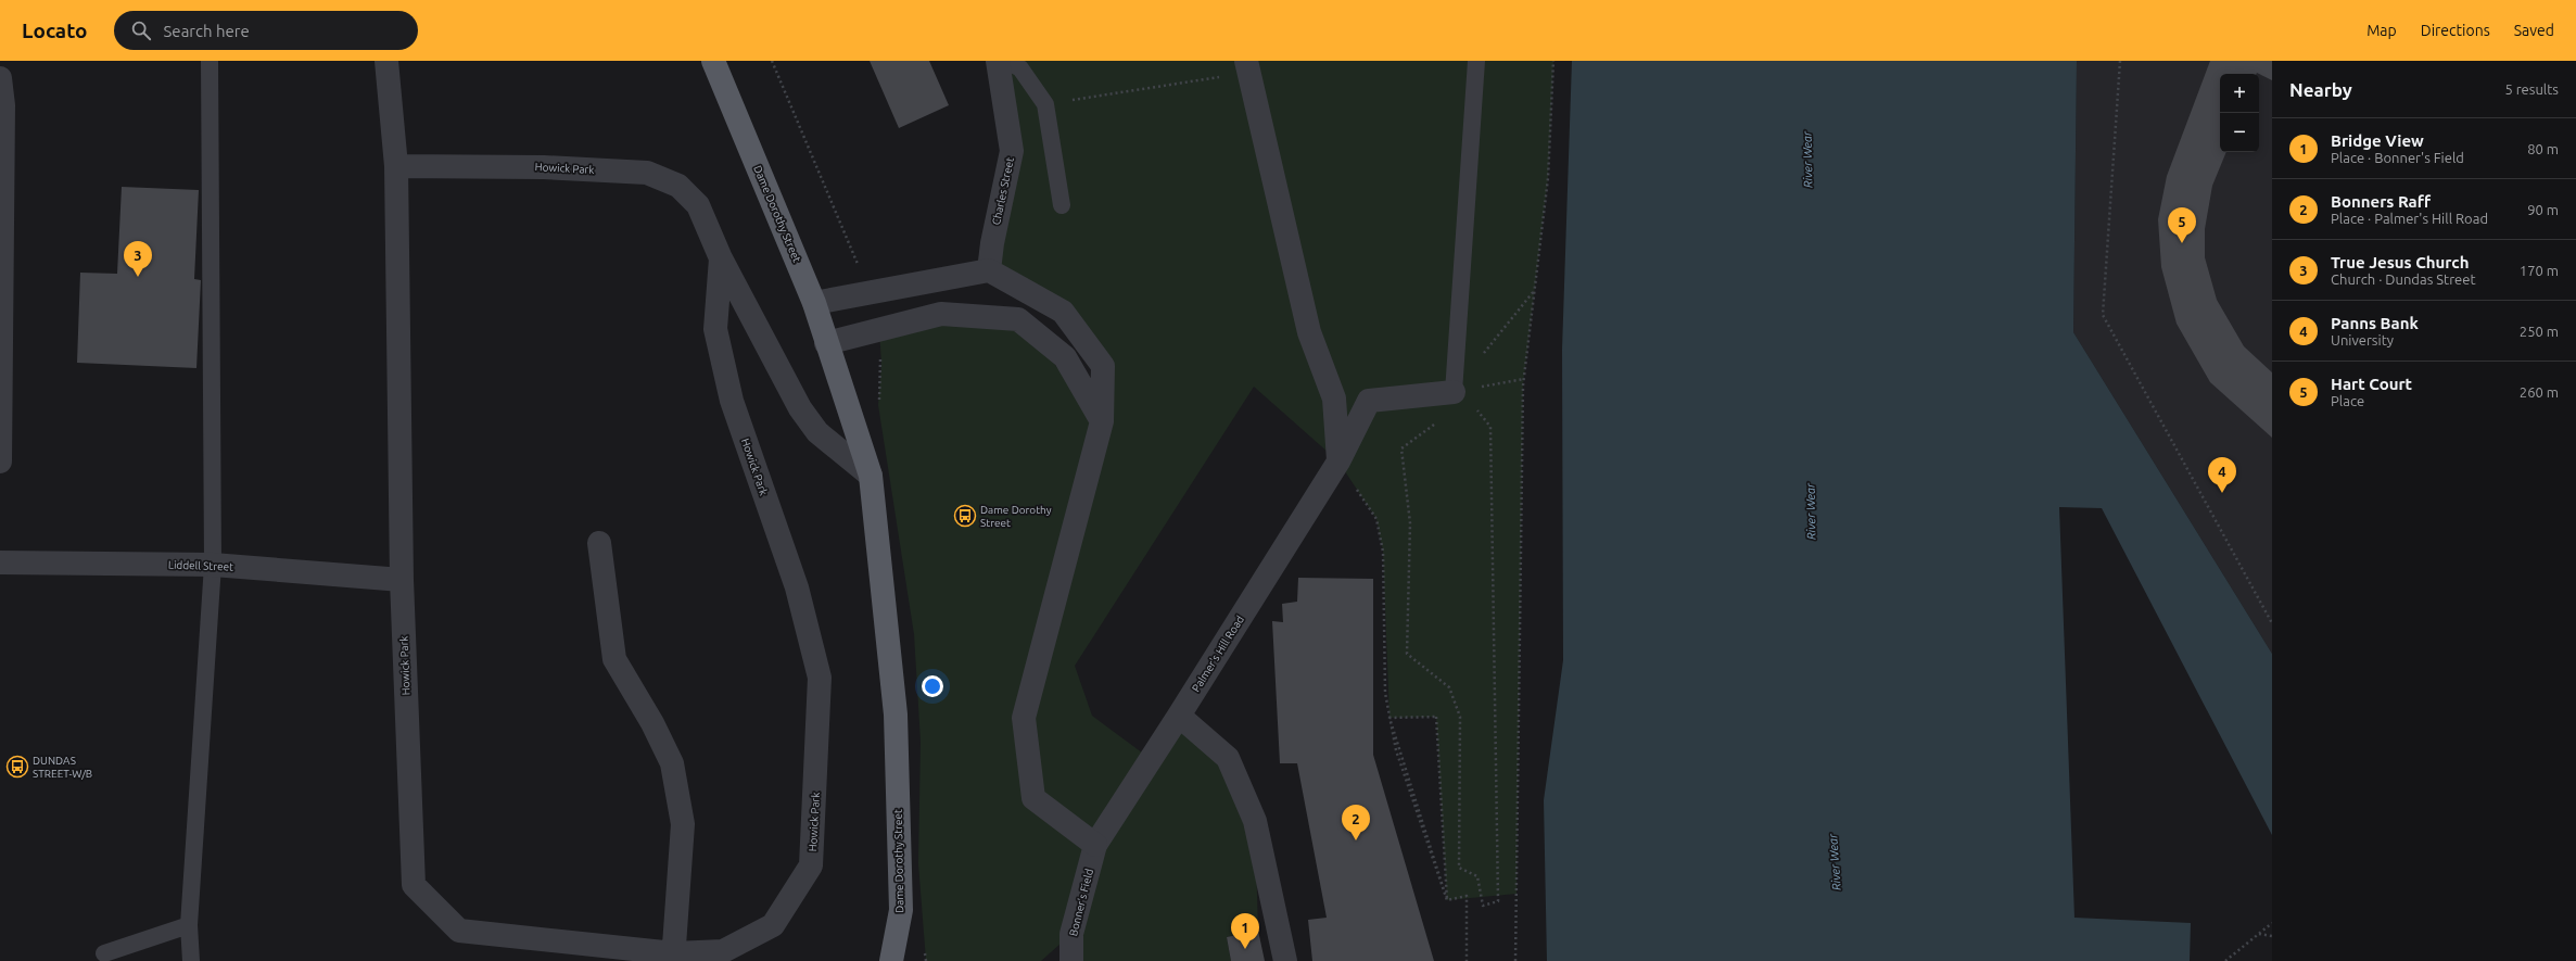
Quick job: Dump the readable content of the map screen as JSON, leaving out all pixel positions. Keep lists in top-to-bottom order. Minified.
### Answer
{"streets":{"main road":["Dame Dorothy Street"],"street":["Howick Park","Charles Street","Liddell Street","Palmer's Hill Road","Bonner's Field"]},"crossings":[["Howick Park","Liddell Street"],["Palmer's Hill Road","Bonner's Field"]],"water":["River Wear"],"places":{"bus stop":["Dame Dorothy Street","DUNDAS STREET-W/B"]},"page":{"header":"Locato","search":"Search here","nav":["Map","Directions","Saved"],"heading":["Nearby","5 results"],"map_buttons":["+","−"],"list":[{"mark":"1","name":"Bridge View","note":"Place · Bonner's Field","value":"80 m"},{"mark":"2","name":"Bonners Raff","note":"Place · Palmer's Hill Road","value":"90 m"},{"mark":"3","name":"True Jesus Church","note":"Church · Dundas Street","value":"170 m"},{"mark":"4","name":"Panns Bank","note":"University","value":"250 m"},{"mark":"5","name":"Hart Court","note":"Place","value":"260 m"}],"pins":["5","3","4","2","1"]}}
